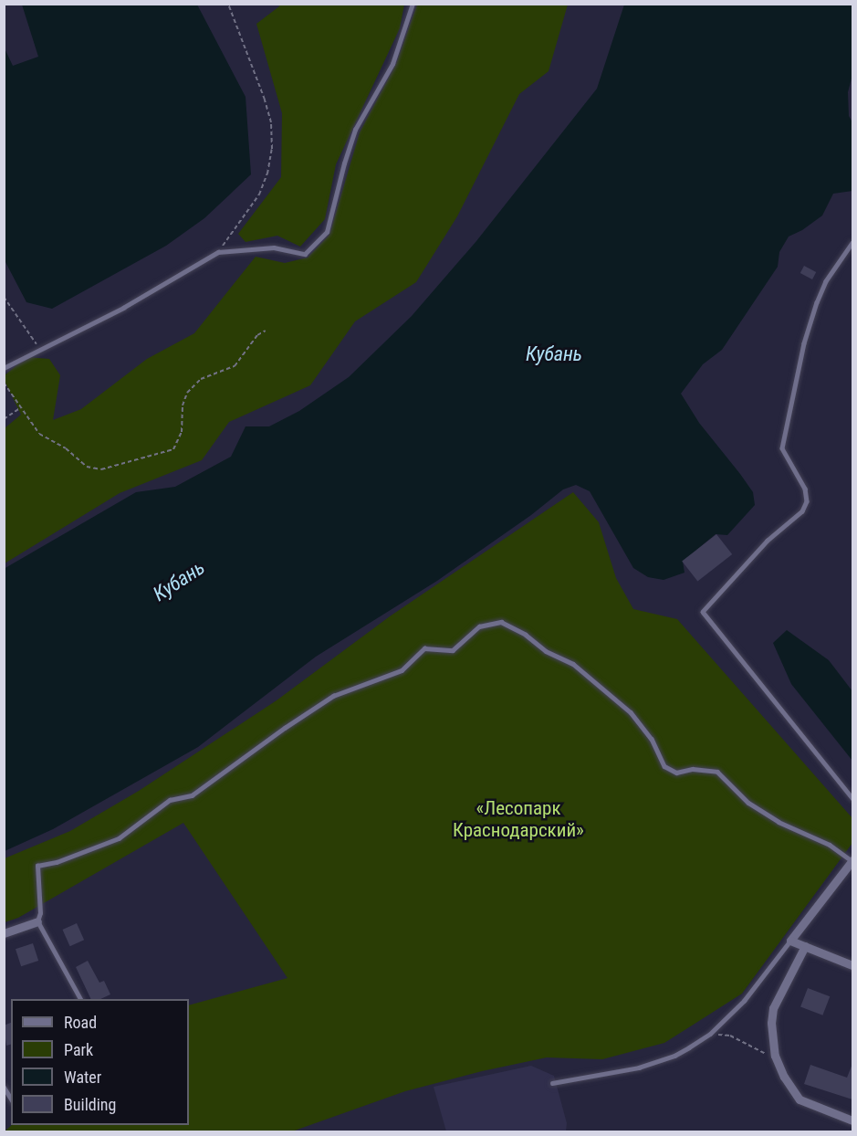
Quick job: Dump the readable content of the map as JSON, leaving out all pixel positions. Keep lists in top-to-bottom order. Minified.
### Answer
{"water":["Кубань"],"parks":["«Лесопарк Краснодарский»"],"legend":["Road","Park","Water","Building"]}
